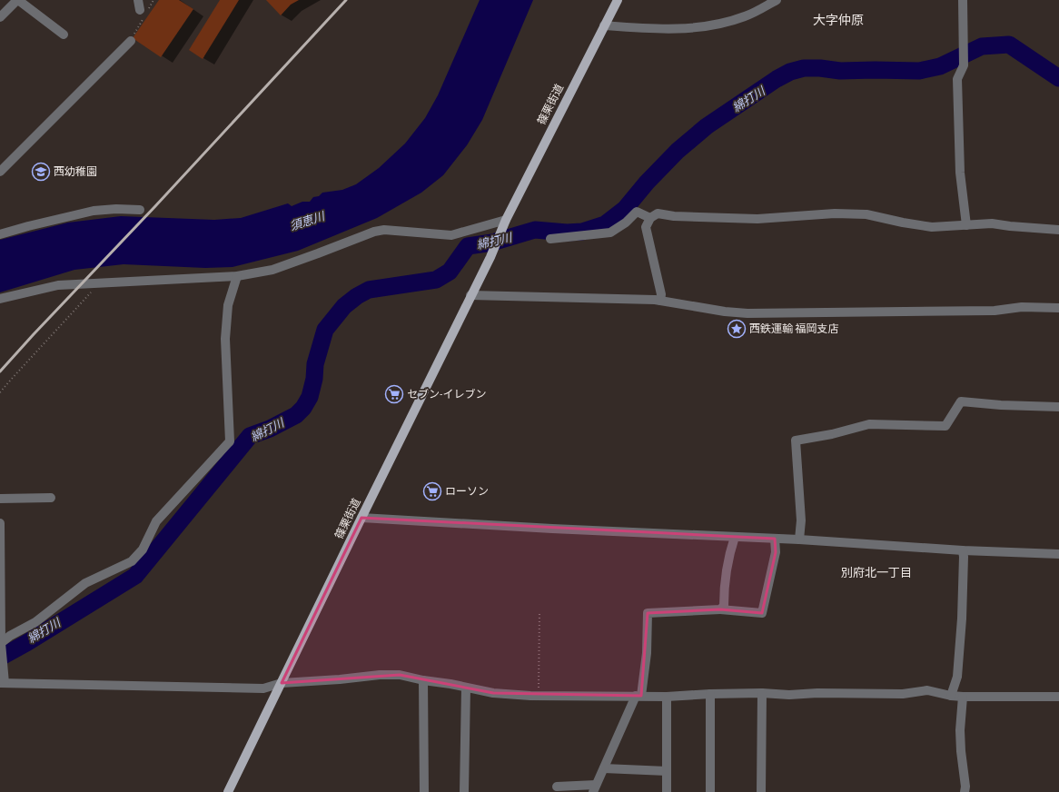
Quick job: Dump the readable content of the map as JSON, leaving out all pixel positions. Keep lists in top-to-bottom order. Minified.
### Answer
{"streets":{"main road":["篠栗街道"]},"districts":["大字仲原","別府北一丁目"],"water":["綿打川","須恵川"],"places":{"school or university":["西幼稚園"],"place":["西鉄運輸 福岡支店"],"supermarket":["セブン-イレブン","ローソン"]}}
